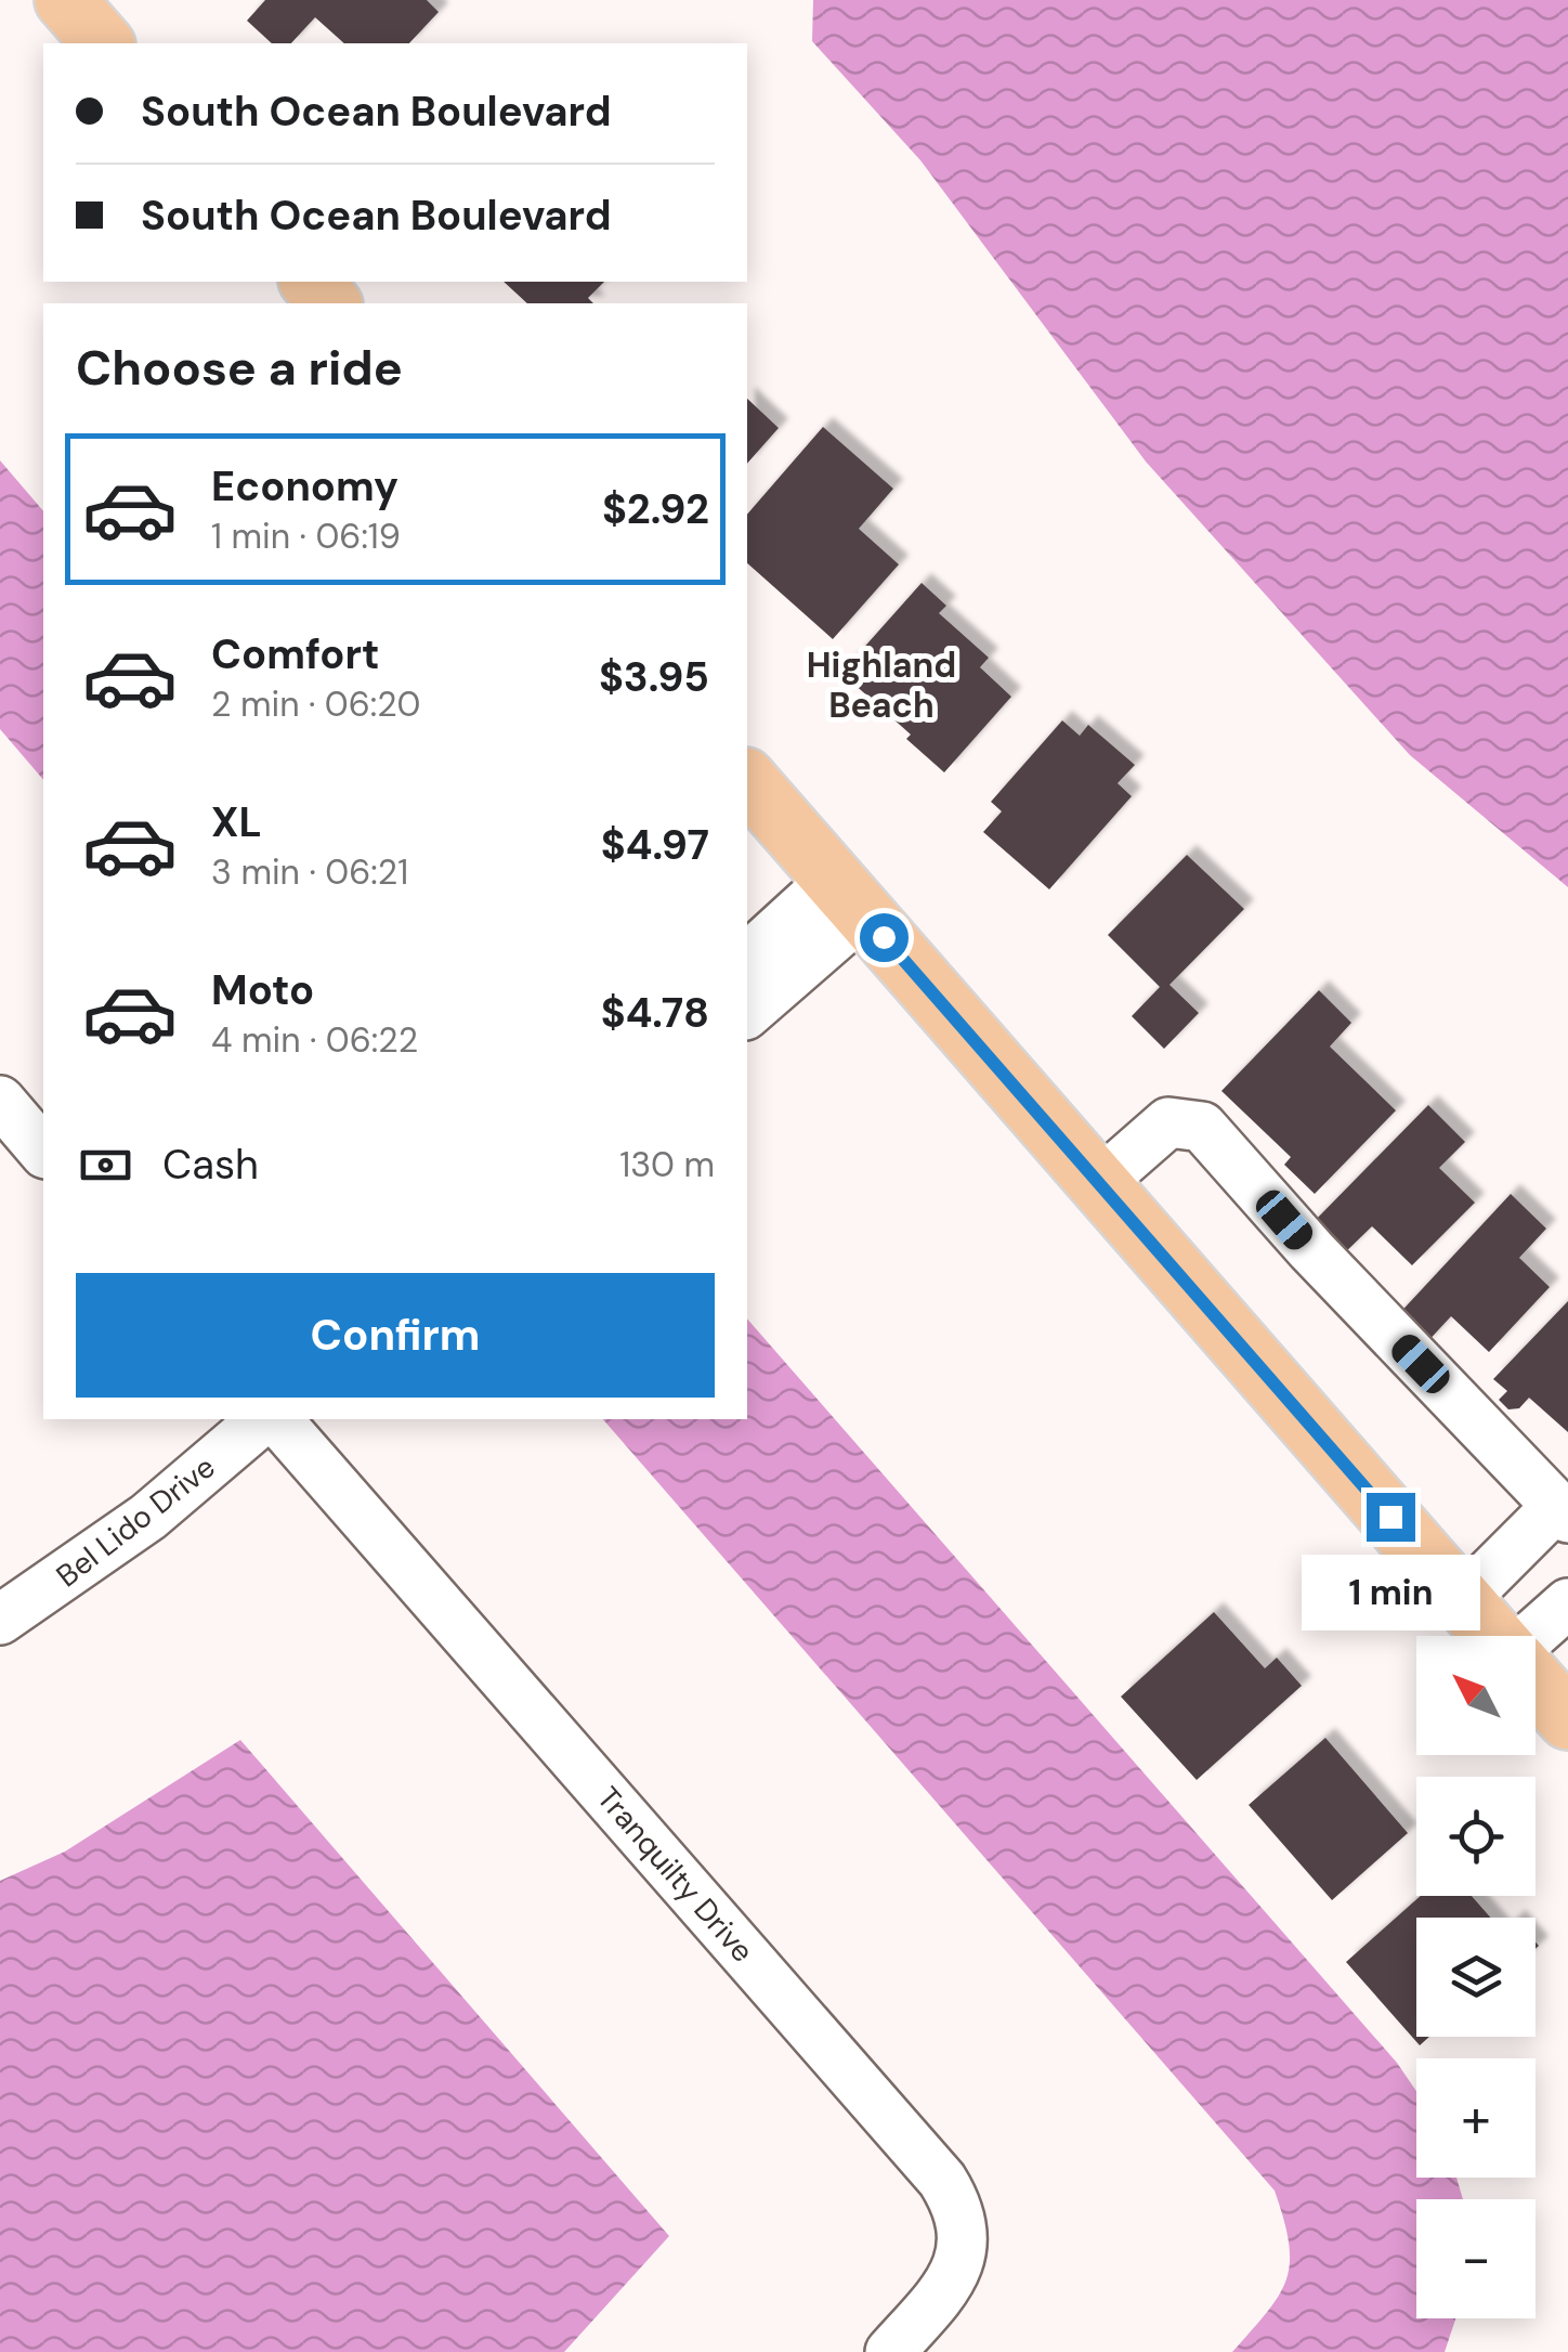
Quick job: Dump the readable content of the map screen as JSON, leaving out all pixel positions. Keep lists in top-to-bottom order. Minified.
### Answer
{"streets":{"street":["Bel Lido Drive","Tranquilty Drive"]},"districts":["Highland Beach"],"north":"top left","page":{"banner":["South Ocean Boulevard","South Ocean Boulevard"],"heading":"Choose a ride","list":[{"name":"Economy","note":"1 min · 06:19","value":"$2.92"},{"name":"Comfort","note":"2 min · 06:20","value":"$3.95"},{"name":"XL","note":"3 min · 06:21","value":"$4.97"},{"name":"Moto","note":"4 min · 06:22","value":"$4.78"}],"pay":["Cash","130 m"],"buttons":"Confirm","bubble":"1 min","map_buttons":["+","−"]}}
